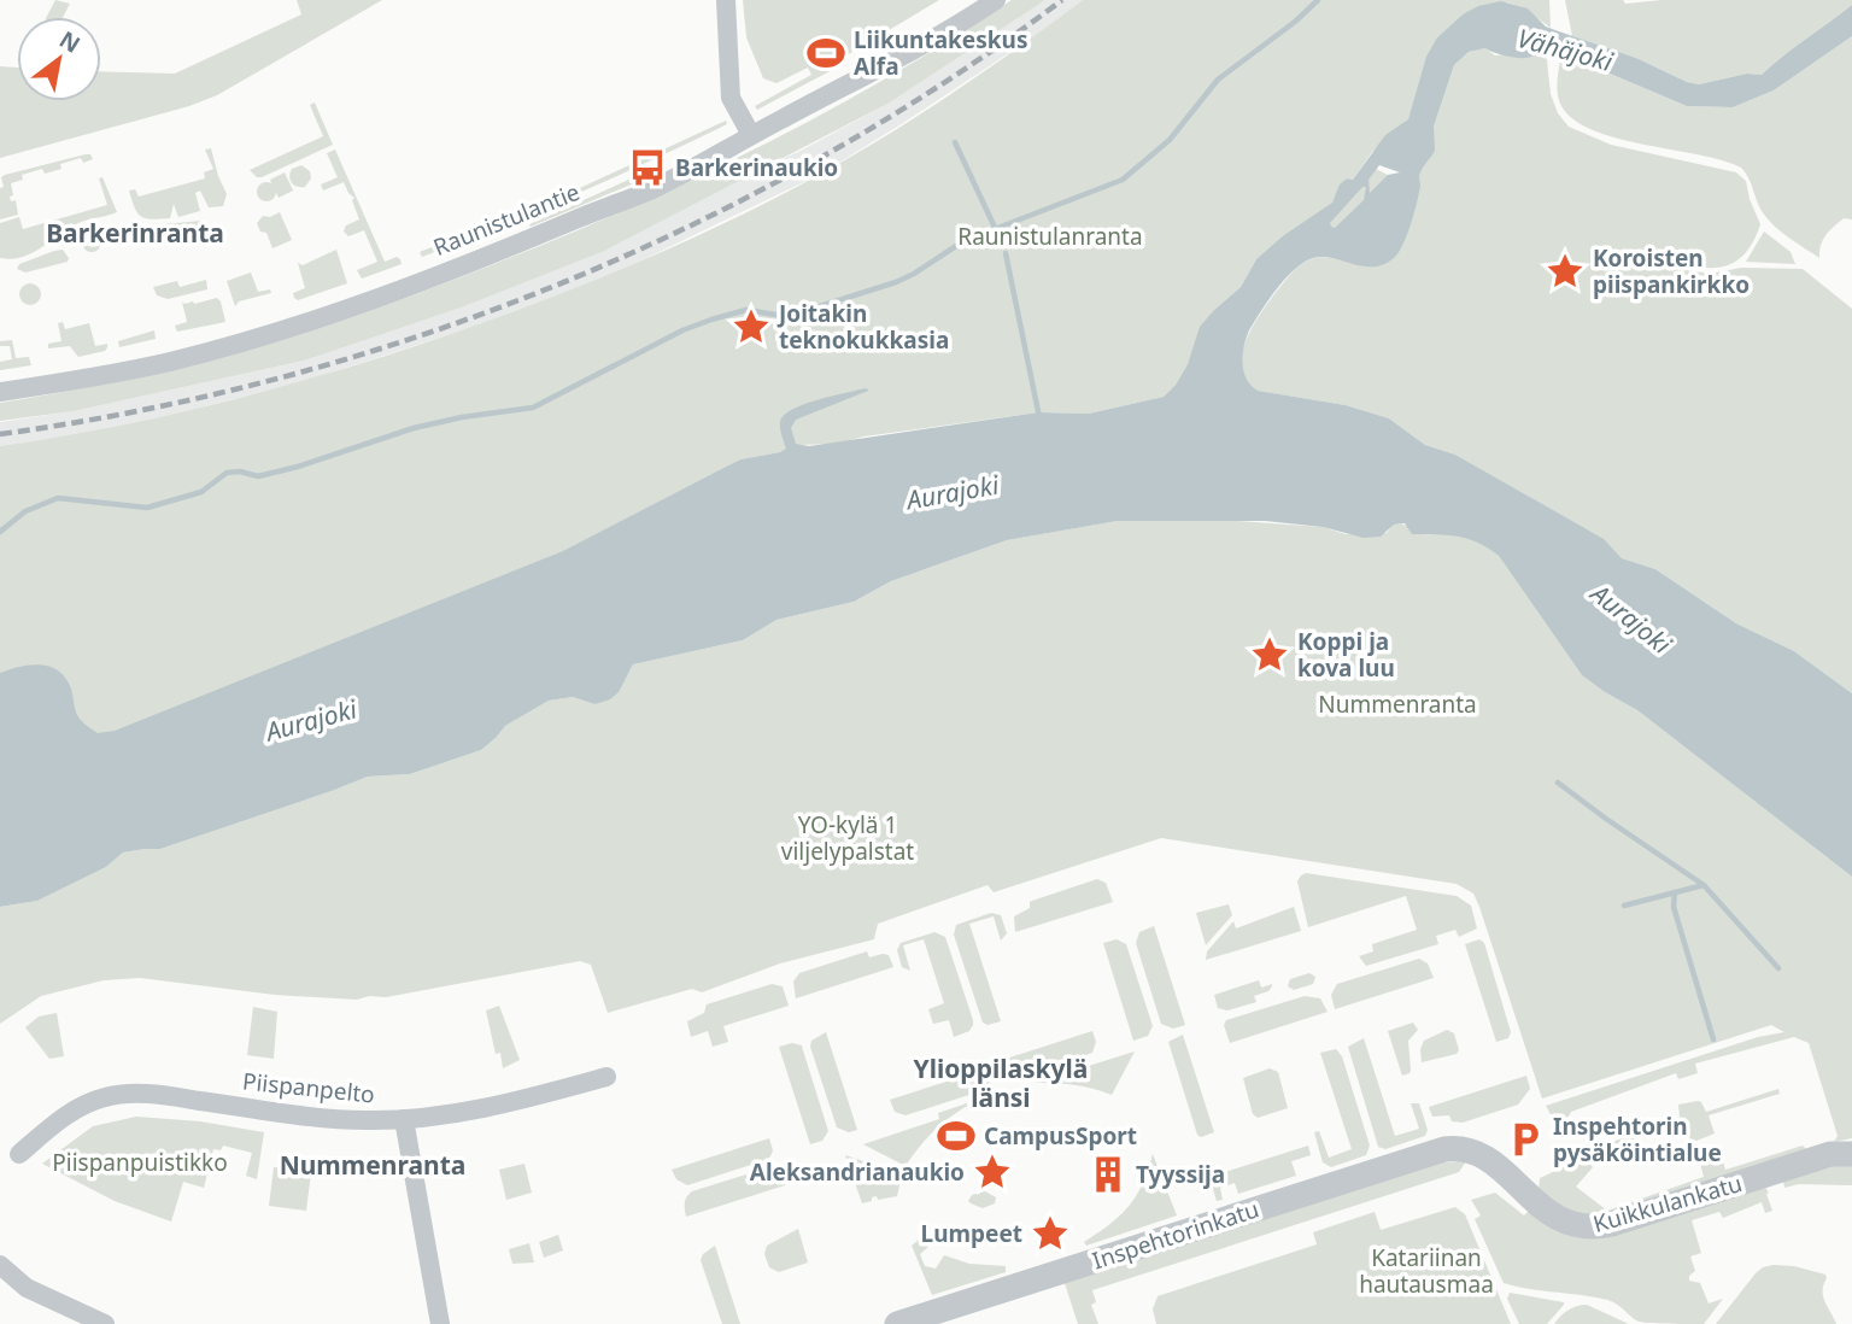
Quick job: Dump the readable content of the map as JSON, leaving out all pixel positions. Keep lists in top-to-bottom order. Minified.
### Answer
{"streets":{"street":["Raunistulantie","Piispanpelto","Kuikkulankatu","Inspehtorinkatu"]},"crossings":[["Kuikkulankatu","Inspehtorinkatu"]],"districts":["Barkerinranta","Ylioppilaskylä länsi","Nummenranta"],"water":["Vähäjoki","Aurajoki"],"parks":["Raunistulanranta","Nummenranta","YO-kylä 1 viljelypalstat","Piispanpuistikko","Katariinan hautausmaa"],"places":{"sports":["Liikuntakeskus Alfa","CampusSport"],"bus stop":["Barkerinaukio"],"place":["Koroisten piispankirkko","Joitakin teknokukkasia","Koppi ja kova luu","Aleksandrianaukio","Lumpeet"],"parking":["Inspehtorin pysäköintialue"],"building":["Tyyssija"]},"north":"top right"}
